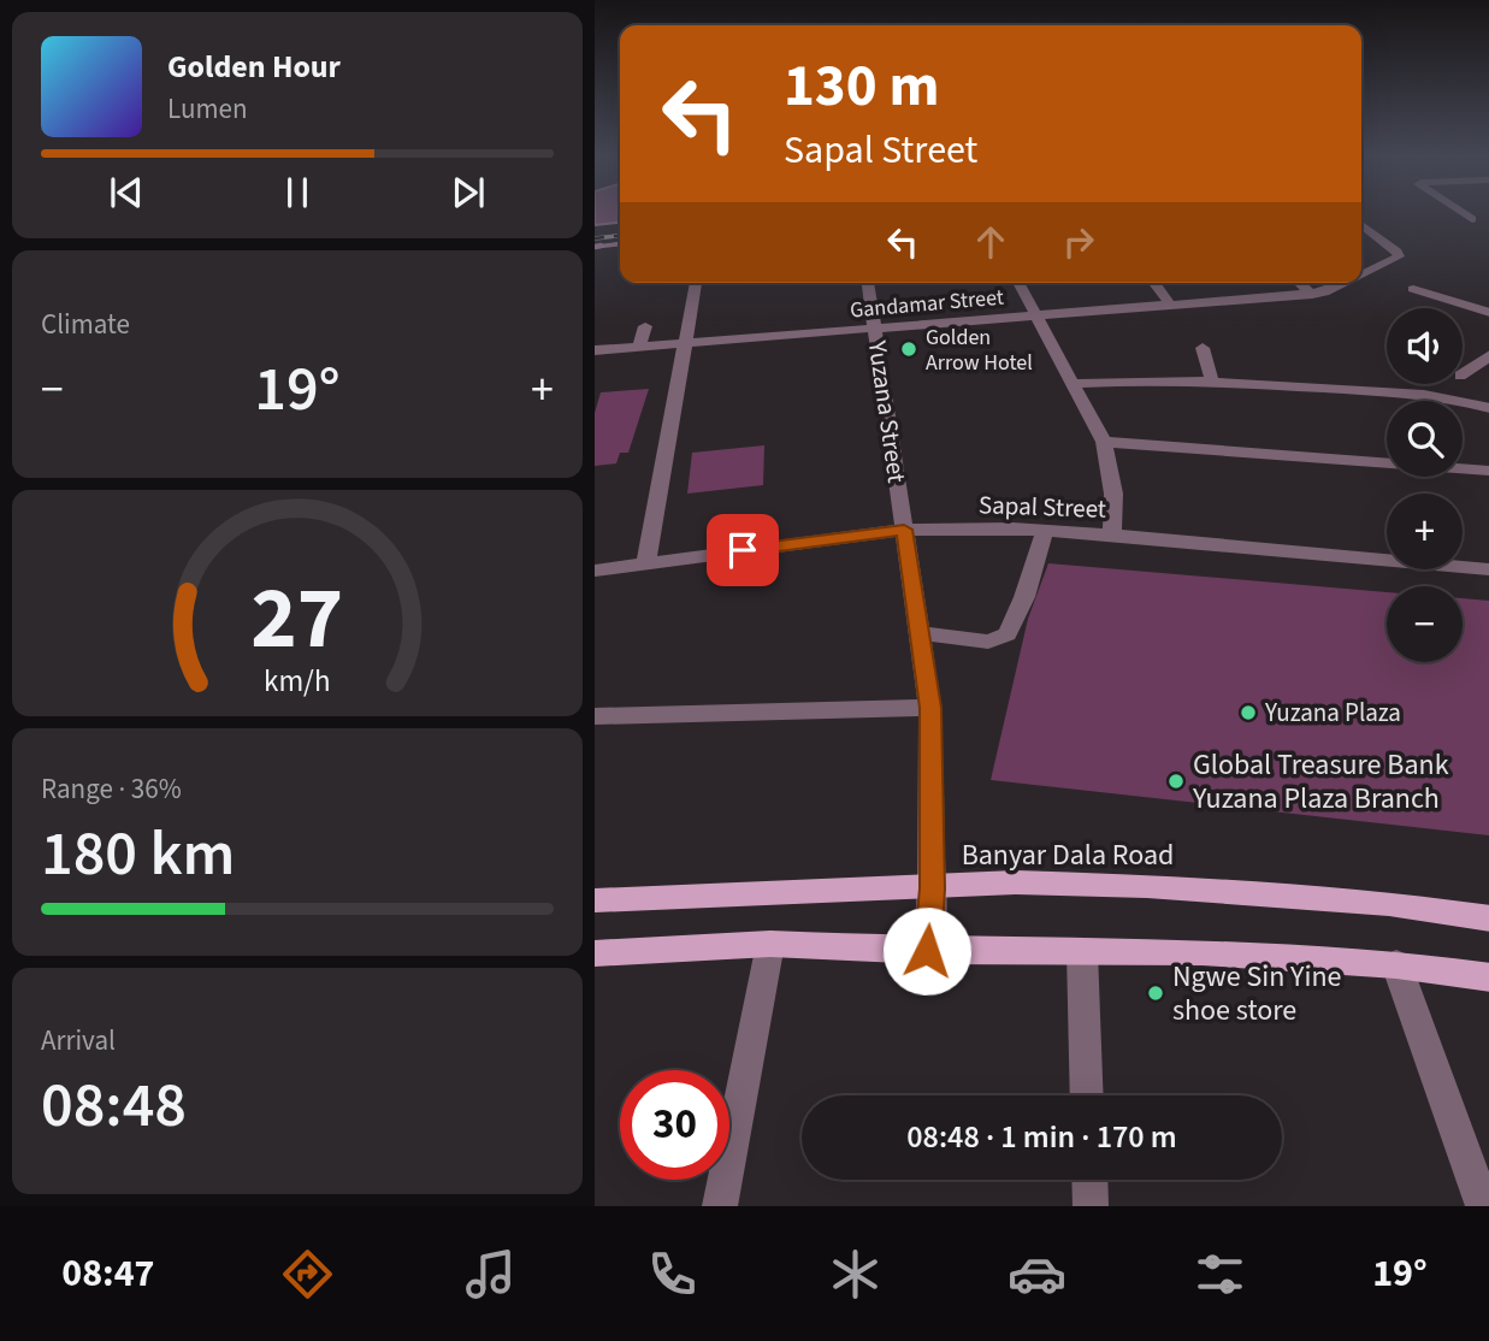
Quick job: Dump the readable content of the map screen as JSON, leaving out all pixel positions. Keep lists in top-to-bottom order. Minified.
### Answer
{"streets":{"main road":["Banyar Dala Road"],"street":["Gandamar Street","Yuzana Street","Sapal Street"]},"crossings":[["Gandamar Street","Yuzana Street"],["Yuzana Street","Sapal Street"],["Yuzana Street","Banyar Dala Road"]],"places":["Golden Arrow Hotel","Yuzana Plaza","Global Treasure Bank Yuzana Plaza Branch","Ngwe Sin Yine shoe store"],"page":{"turn":["130 m","Sapal Street"],"song":["Golden Hour","Lumen"],"tile":["Climate",["Range · 36%","180 km"],["Arrival","08:48"]],"map_buttons":["+","−"],"heat":["−","19°","+"],"limit":"30","trip":"08:48 · 1 min · 170 m","tabs":["08:47","19°"],"gauge":["27","km/h"]}}
